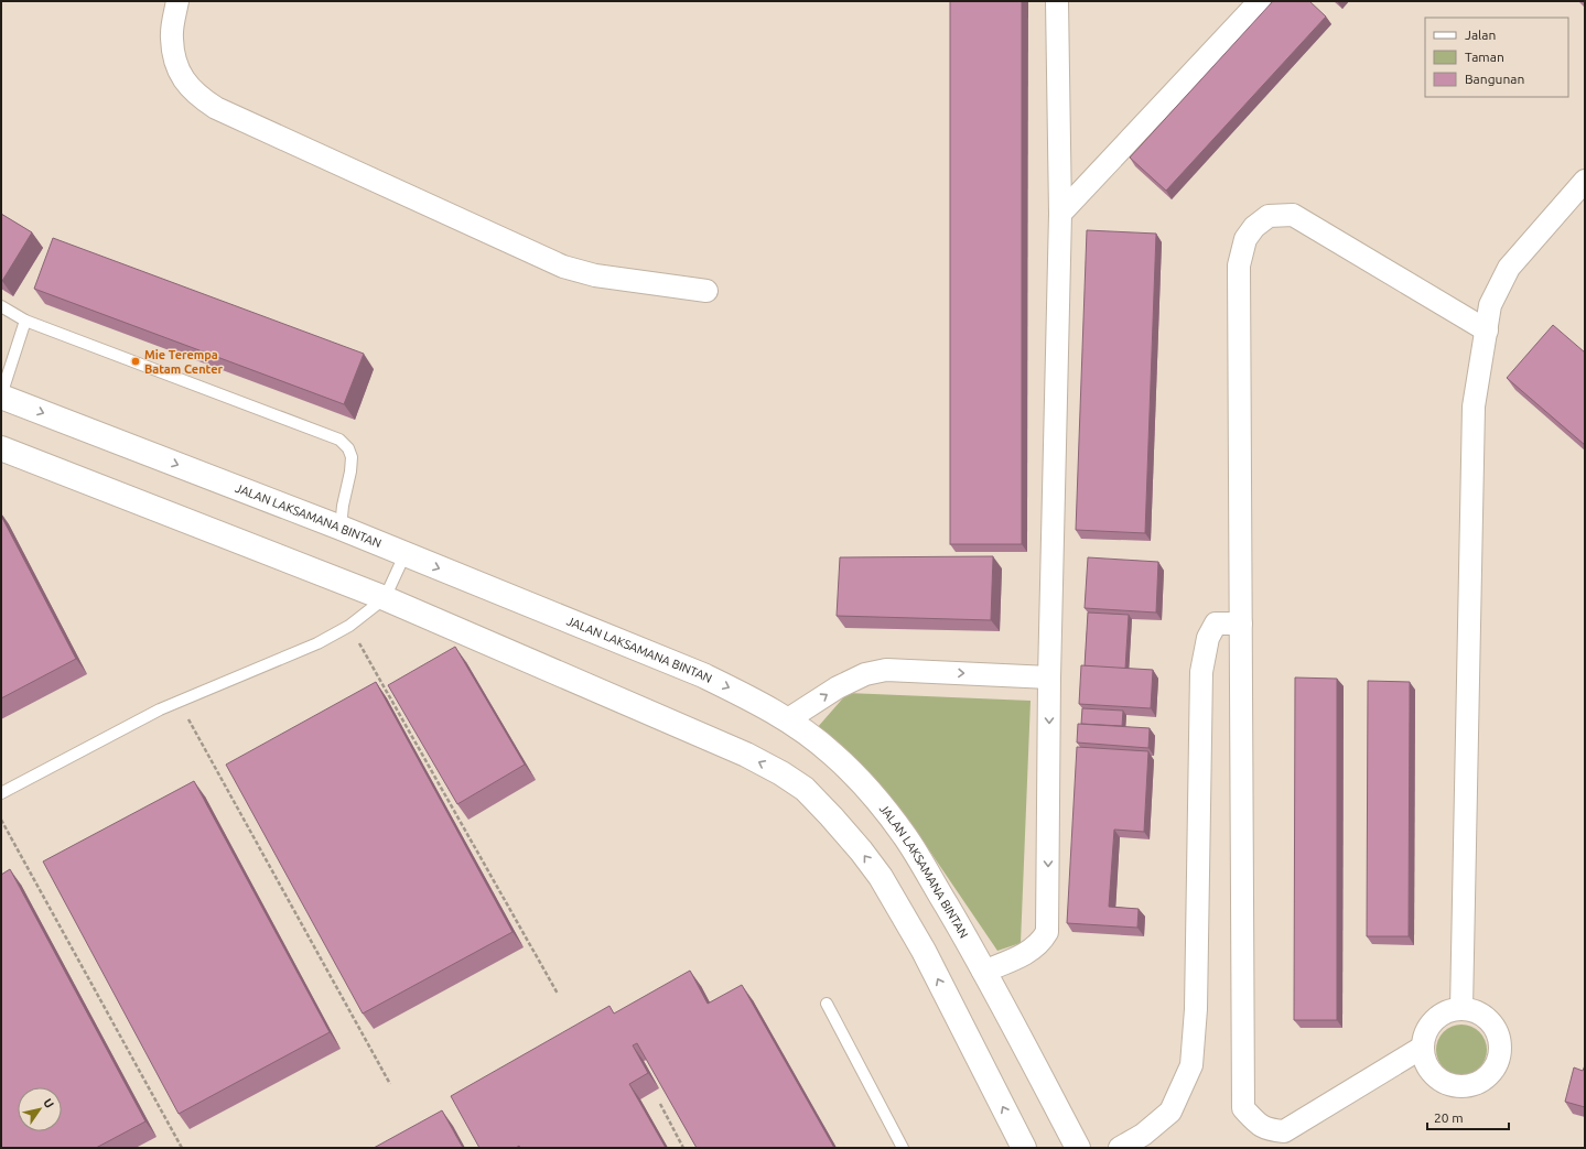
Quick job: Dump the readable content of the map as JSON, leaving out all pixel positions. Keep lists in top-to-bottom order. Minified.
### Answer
{"streets":{"main road":["JALAN LAKSAMANA BINTAN"]},"places":["Mie Terempa Batam Center"],"legend":["Jalan","Taman","Bangunan"],"scale_bar":"20 m","north":"top right"}
